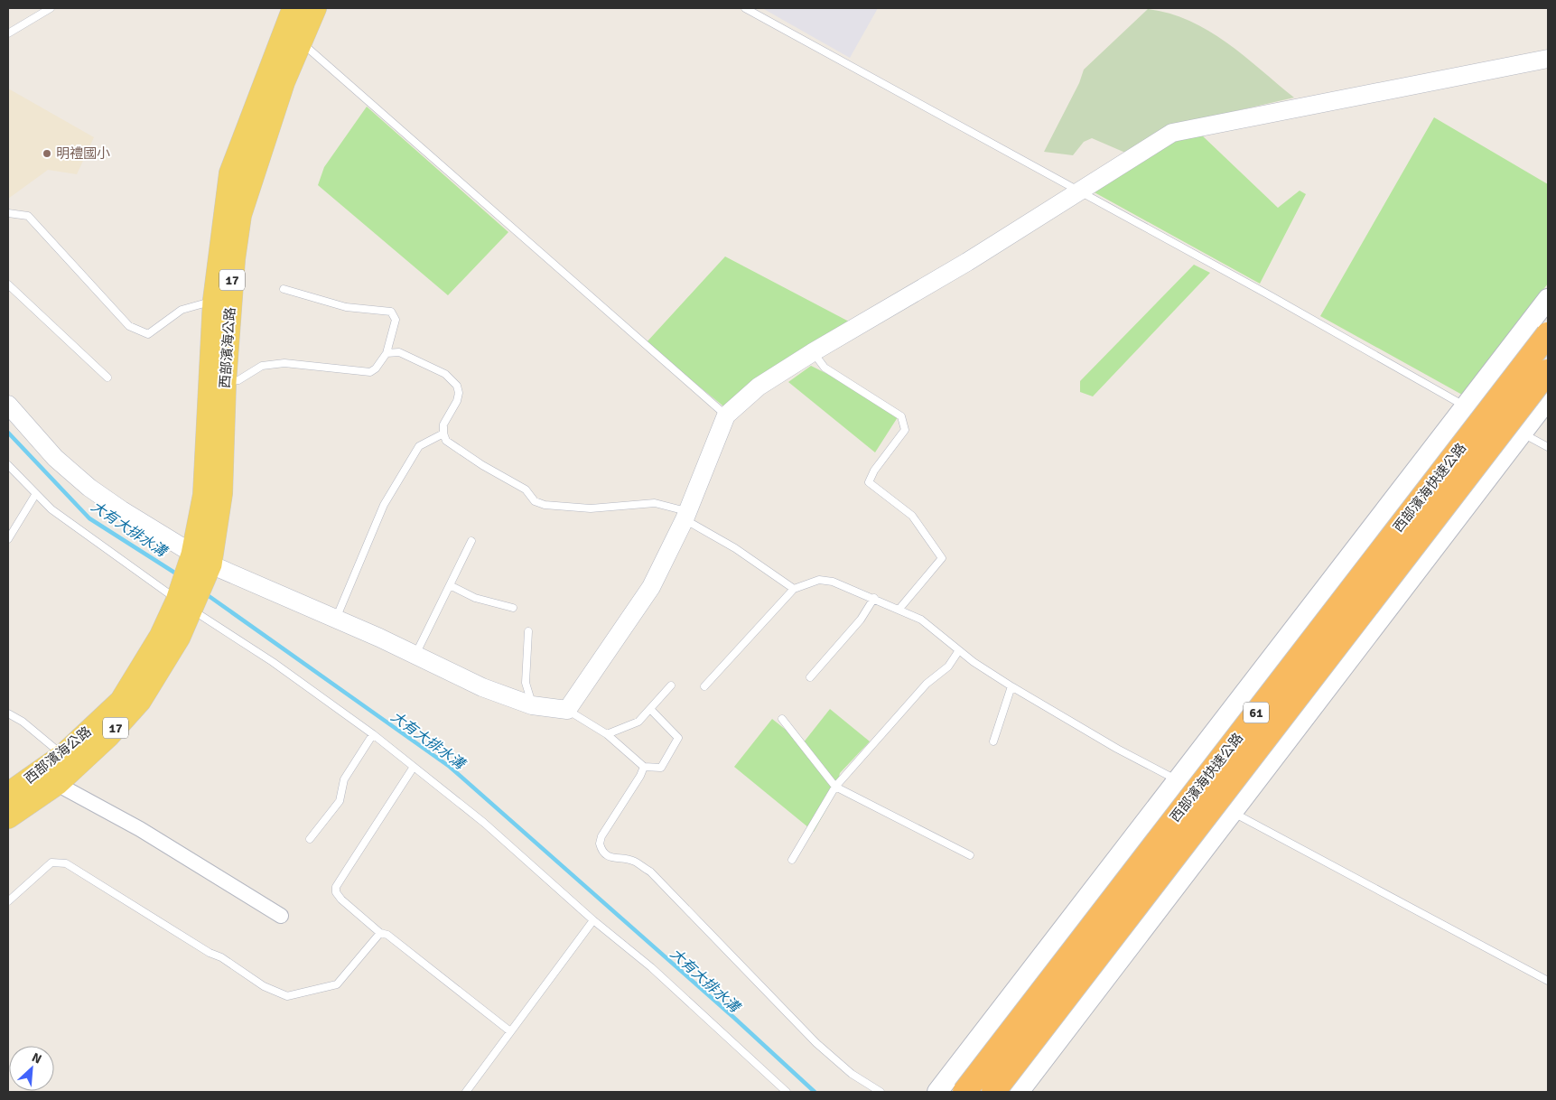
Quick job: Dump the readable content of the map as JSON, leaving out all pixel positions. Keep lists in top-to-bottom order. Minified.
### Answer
{"streets":{"highway":["西部濱海快速公路","61"],"main road":["17","西部濱海公路"]},"crossings":[["17","西部濱海公路"]],"water":["大有大排水溝"],"places":["明禮國小"],"north":"top right"}
